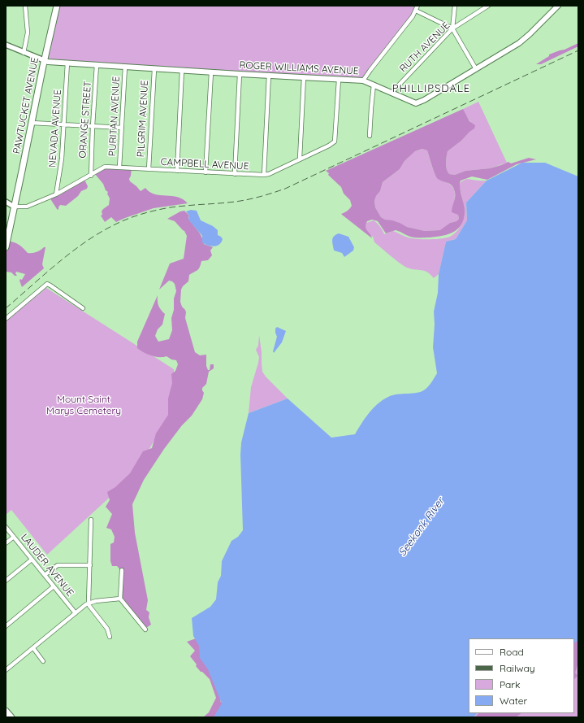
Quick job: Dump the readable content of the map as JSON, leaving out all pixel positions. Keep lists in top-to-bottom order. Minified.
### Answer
{"streets":{"main road":["ROGER WILLIAMS AVENUE","PAWTUCKET AVENUE"],"street":["RUTH AVENUE","PURITAN AVENUE","PILGRIM AVENUE","ORANGE STREET","NEVADA AVENUE","CAMPBELL AVENUE","LAUDER AVENUE"]},"crossings":[["RUTH AVENUE","ROGER WILLIAMS AVENUE"],["ROGER WILLIAMS AVENUE","PAWTUCKET AVENUE"],["ROGER WILLIAMS AVENUE","PURITAN AVENUE"],["ROGER WILLIAMS AVENUE","PILGRIM AVENUE"],["ROGER WILLIAMS AVENUE","ORANGE STREET"],["ROGER WILLIAMS AVENUE","NEVADA AVENUE"],["ROGER WILLIAMS AVENUE","CAMPBELL AVENUE"],["PAWTUCKET AVENUE","CAMPBELL AVENUE"],["PURITAN AVENUE","CAMPBELL AVENUE"],["PILGRIM AVENUE","CAMPBELL AVENUE"],["ORANGE STREET","CAMPBELL AVENUE"],["NEVADA AVENUE","CAMPBELL AVENUE"]],"districts":["PHILLIPSDALE"],"water":["Seekonk River"],"parks":["Mount Saint Marys Cemetery"],"legend":["Road","Railway","Park","Water"]}
